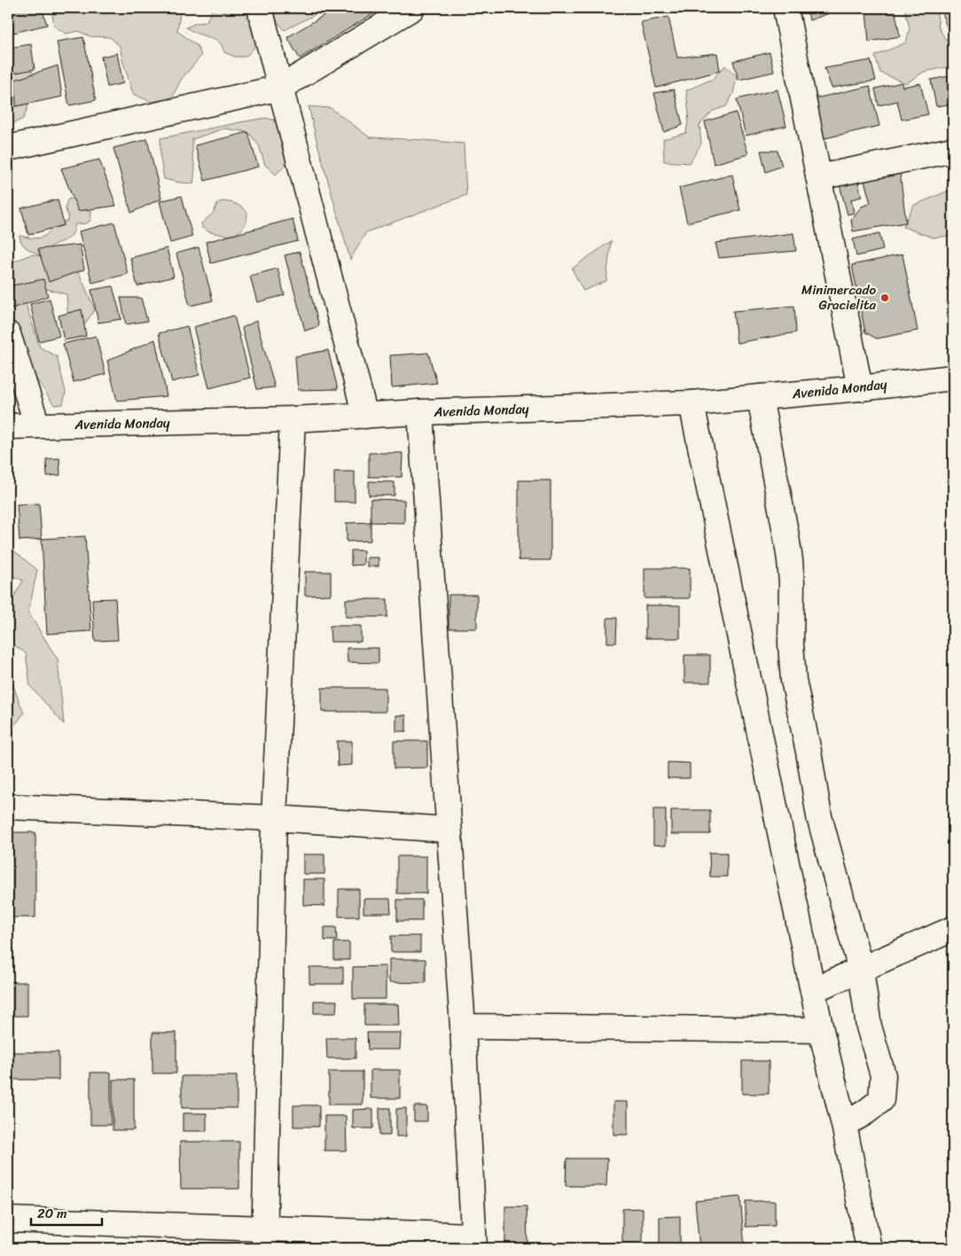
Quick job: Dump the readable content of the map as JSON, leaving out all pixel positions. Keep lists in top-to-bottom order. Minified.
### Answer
{"streets":{"street":["Avenida Monday"]},"places":["Minimercado Gracielita"],"scale_bar":"20 m"}
